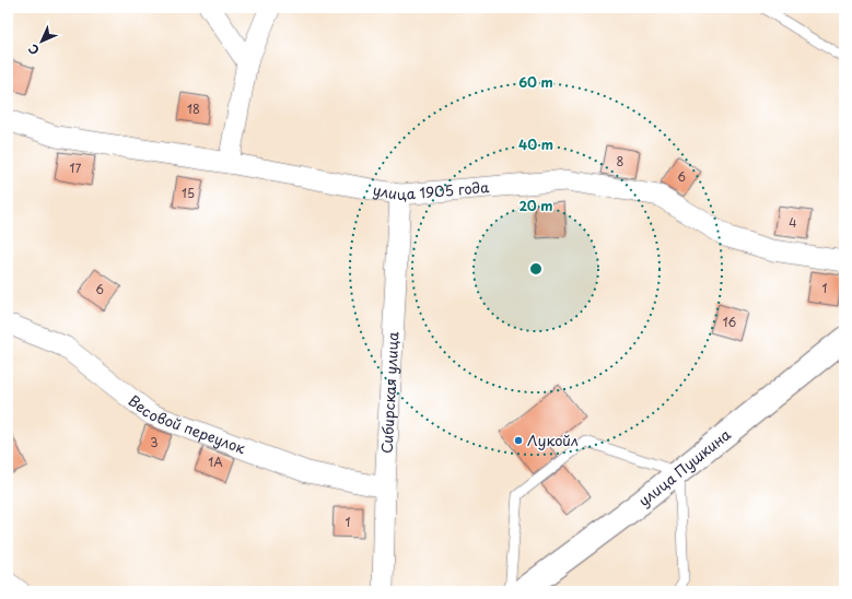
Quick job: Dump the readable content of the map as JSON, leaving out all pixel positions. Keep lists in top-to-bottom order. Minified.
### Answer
{"streets":{"street":["улица 1905 года","Сибирская улица","Весовой переулок","улица Пушкина"]},"crossings":[["улица 1905 года","Сибирская улица"],["Сибирская улица","Весовой переулок"]],"places":["Лукойл"],"house_numbers":["18","8","17","6","15","4","1","6","16","3","1А","1"],"north":"bottom left","rings":["60 m","40 m","20 m"]}
